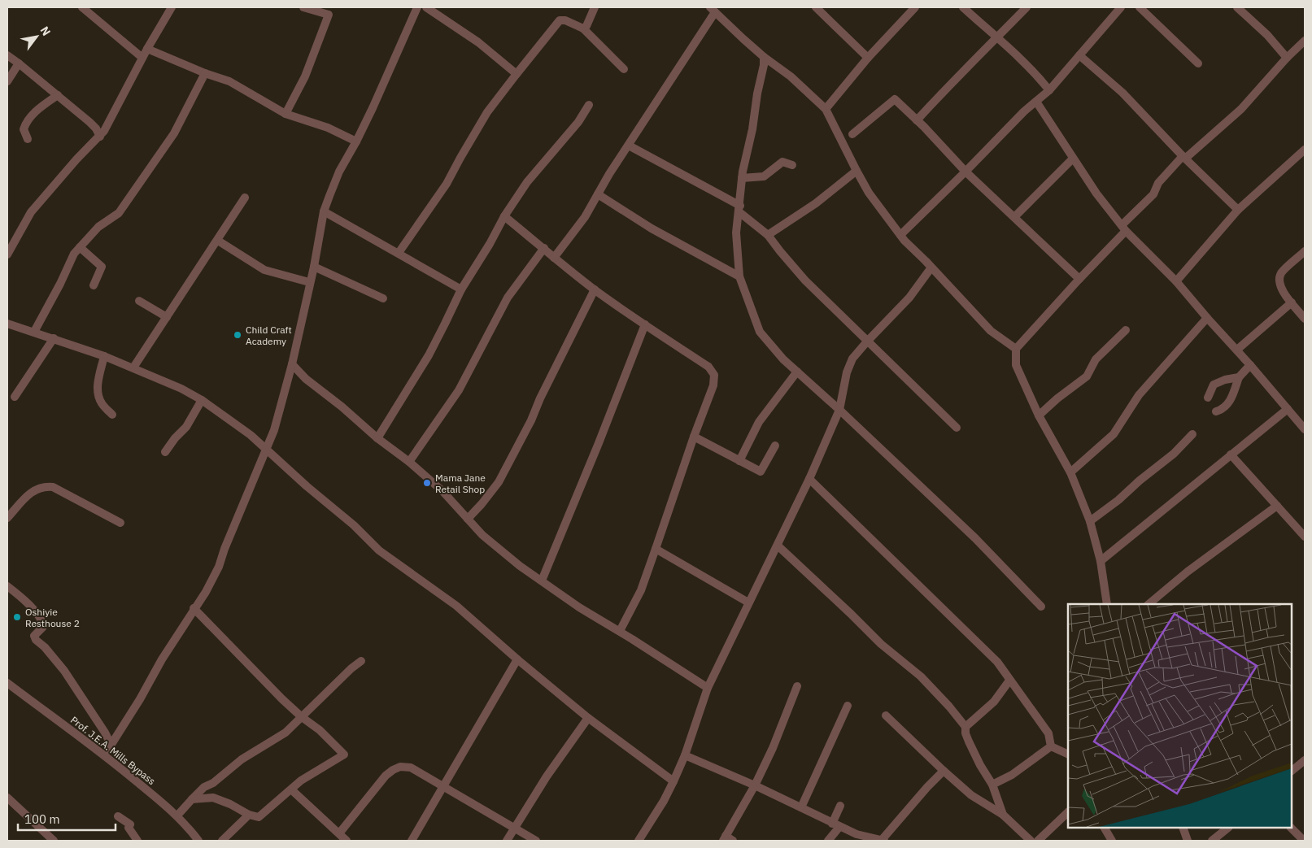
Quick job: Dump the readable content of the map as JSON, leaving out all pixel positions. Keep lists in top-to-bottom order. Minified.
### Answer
{"streets":{"street":["Prof. J.E.A. Mills Bypass"]},"places":["Child Craft Academy","Mama Jane Retail Shop","Oshiyie Resthouse 2"],"scale_bar":"100 m","north":"top right"}
